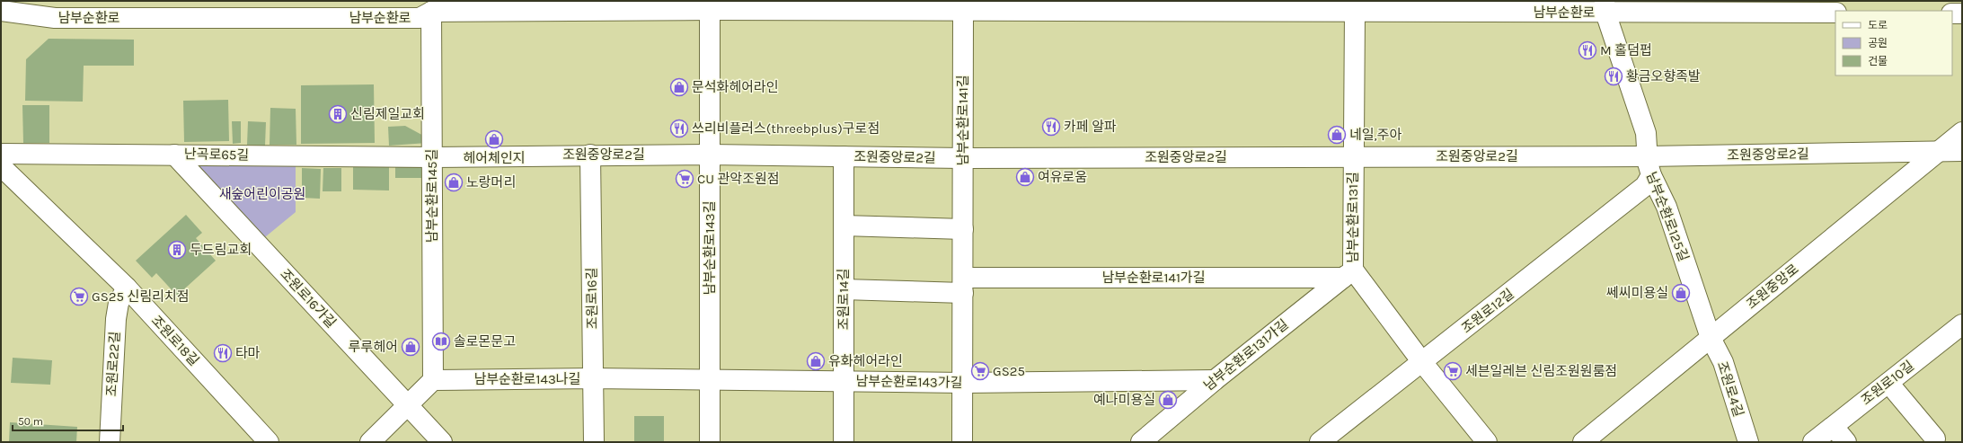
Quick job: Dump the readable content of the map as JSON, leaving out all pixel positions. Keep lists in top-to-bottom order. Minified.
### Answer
{"streets":{"street":["남부순환로","남부순환로141길","난곡로65길","조원중앙로2길","남부순환로145길","남부순환로125길","남부순환로131길","남부순환로143길","남부순환로141가길","조원중앙로","조원로16가길","조원로16길","조원로14길","조원로12길","조원로18길","남부순환로131가길","조원로22길","남부순환로143나길","남부순환로143가길","조원로10길","조원로4길"]},"crossings":[["남부순환로","남부순환로141길"],["남부순환로","남부순환로145길"],["남부순환로","남부순환로125길"],["남부순환로","남부순환로131길"],["남부순환로","남부순환로143길"],["남부순환로141길","조원중앙로2길"],["남부순환로141길","남부순환로141가길"],["남부순환로141길","남부순환로143가길"],["난곡로65길","조원중앙로2길"],["난곡로65길","남부순환로145길"],["난곡로65길","조원로16가길"],["조원중앙로2길","남부순환로145길"],["조원중앙로2길","남부순환로125길"],["조원중앙로2길","남부순환로131길"],["조원중앙로2길","남부순환로143길"],["조원중앙로2길","조원중앙로"],["조원중앙로2길","조원로16길"],["조원중앙로2길","조원로14길"],["조원중앙로2길","조원로12길"],["남부순환로145길","남부순환로143나길"],["남부순환로125길","조원중앙로"],["남부순환로125길","조원로12길"],["남부순환로125길","조원로4길"],["남부순환로131길","남부순환로141가길"],["남부순환로131길","조원로12길"],["남부순환로131길","남부순환로131가길"],["남부순환로143길","남부순환로143나길"],["남부순환로143길","남부순환로143가길"],["남부순환로141가길","남부순환로131가길"],["조원중앙로","조원로4길"],["조원로16길","남부순환로143나길"],["조원로14길","남부순환로143가길"],["조원로18길","조원로22길"],["남부순환로131가길","남부순환로143가길"],["남부순환로143나길","남부순환로143가길"]],"parks":["새숲어린이공원"],"places":{"restaurant":["M 홀덤펍","황금오향족발","카페 알파","쓰리비플러스(threebplus)구로점","타마"],"shop":["문석화헤어라인","네일,주아","헤어체인지","여유로움","노랑머리","쎄씨미용실","루루헤어","유화헤어라인","예나미용실"],"building":["신림제일교회","두드림교회"],"supermarket":["CU 관악조원점","GS25 신림리치점","GS25","세븐일레븐 신림조원원룸점"],"library":["솔로몬문고"]},"legend":["도로","공원","건물"],"scale_bar":"50 m"}
